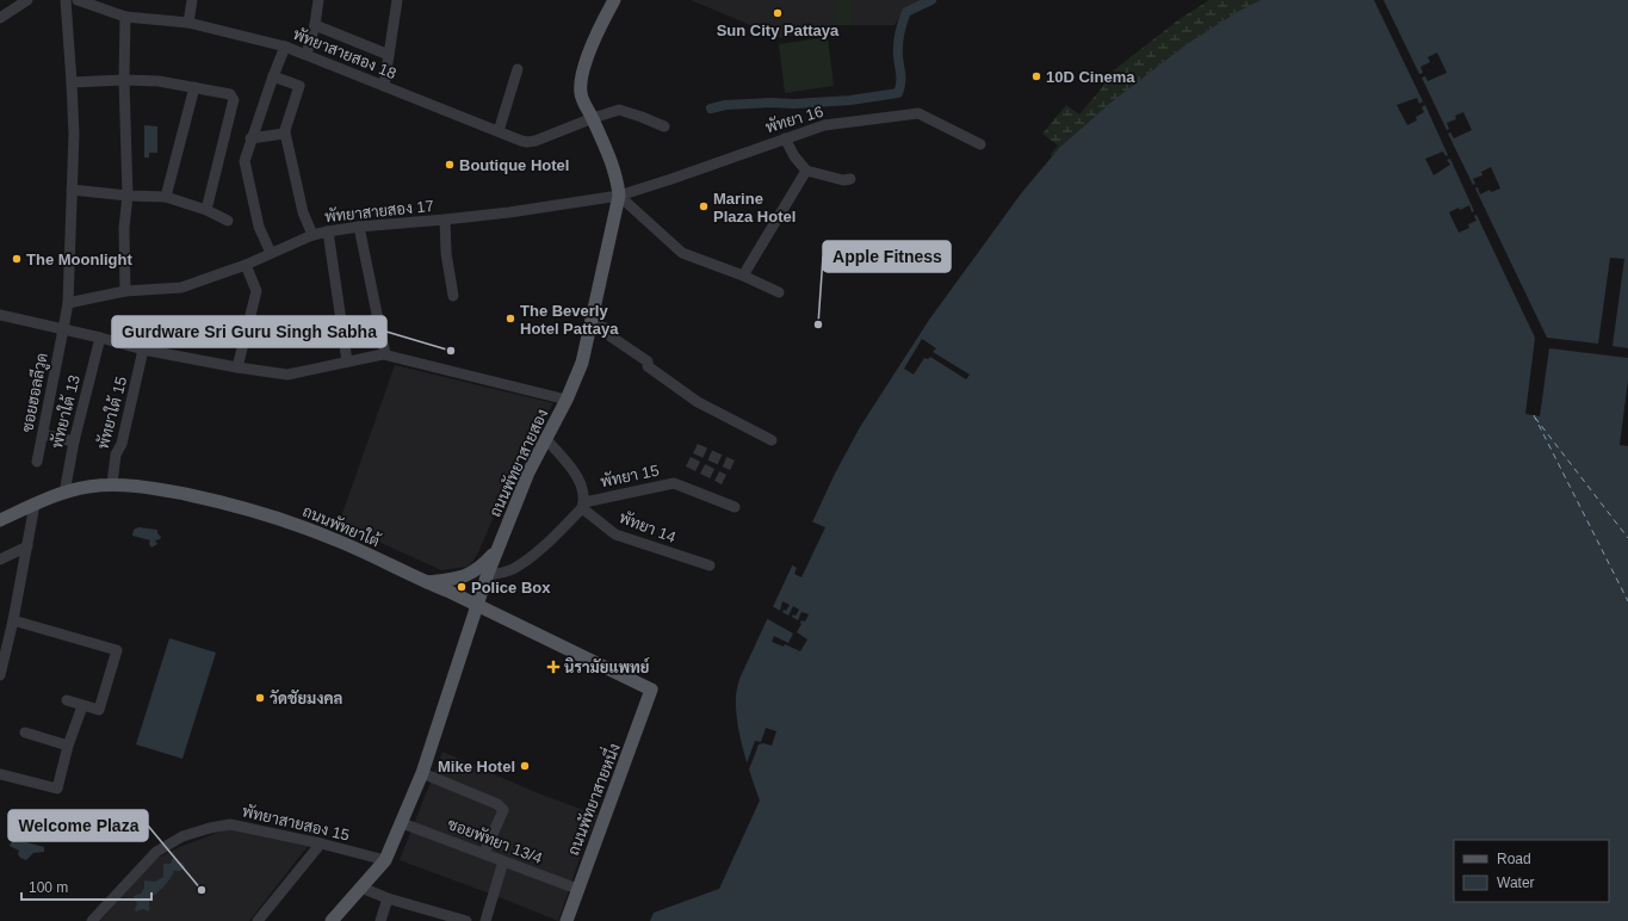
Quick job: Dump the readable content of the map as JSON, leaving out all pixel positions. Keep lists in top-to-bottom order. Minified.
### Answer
{"streets":{"main road":["ถนนพัทยาสายสอง","ถนนพัทยาใต้","ถนนพัทยาสายหนึ่ง"],"street":["พัทยาสายสอง 18","พัทยา 16","พัทยาสายสอง 17","ซอยฮอลลีวูด","พัทยาใต้ 13","พัทยาใต้ 15","พัทยา 15","พัทยา 14","พัทยาสายสอง 15","ซอยพัทยา 13/4"]},"crossings":[["พัทยาสายสอง 18","ถนนพัทยาสายสอง"],["พัทยา 16","พัทยาสายสอง 17"],["พัทยา 16","ถนนพัทยาสายสอง"],["พัทยาสายสอง 17","ซอยฮอลลีวูด"],["พัทยาสายสอง 17","ถนนพัทยาสายสอง"],["พัทยาใต้ 13","ถนนพัทยาใต้"],["พัทยาใต้ 15","ถนนพัทยาใต้"],["ถนนพัทยาสายสอง","พัทยา 15"],["ถนนพัทยาสายสอง","ถนนพัทยาใต้"],["ถนนพัทยาสายสอง","พัทยาสายสอง 15"],["ถนนพัทยาสายสอง","ซอยพัทยา 13/4"],["พัทยา 15","พัทยา 14"],["ถนนพัทยาใต้","ถนนพัทยาสายหนึ่ง"],["ถนนพัทยาสายหนึ่ง","ซอยพัทยา 13/4"]],"places":{"other":["Sun City Pattaya","10D Cinema","Boutique Hotel","Marine Plaza Hotel","The Moonlight","The Beverly Hotel Pattaya","Apple Fitness","Gurdware Sri Guru Singh Sabha","Police Box","วัดชัยมงคล","Mike Hotel","Welcome Plaza"],"health":["นิรามัยแพทย์"]},"legend":["Road","Water"],"scale_bar":"100 m"}
